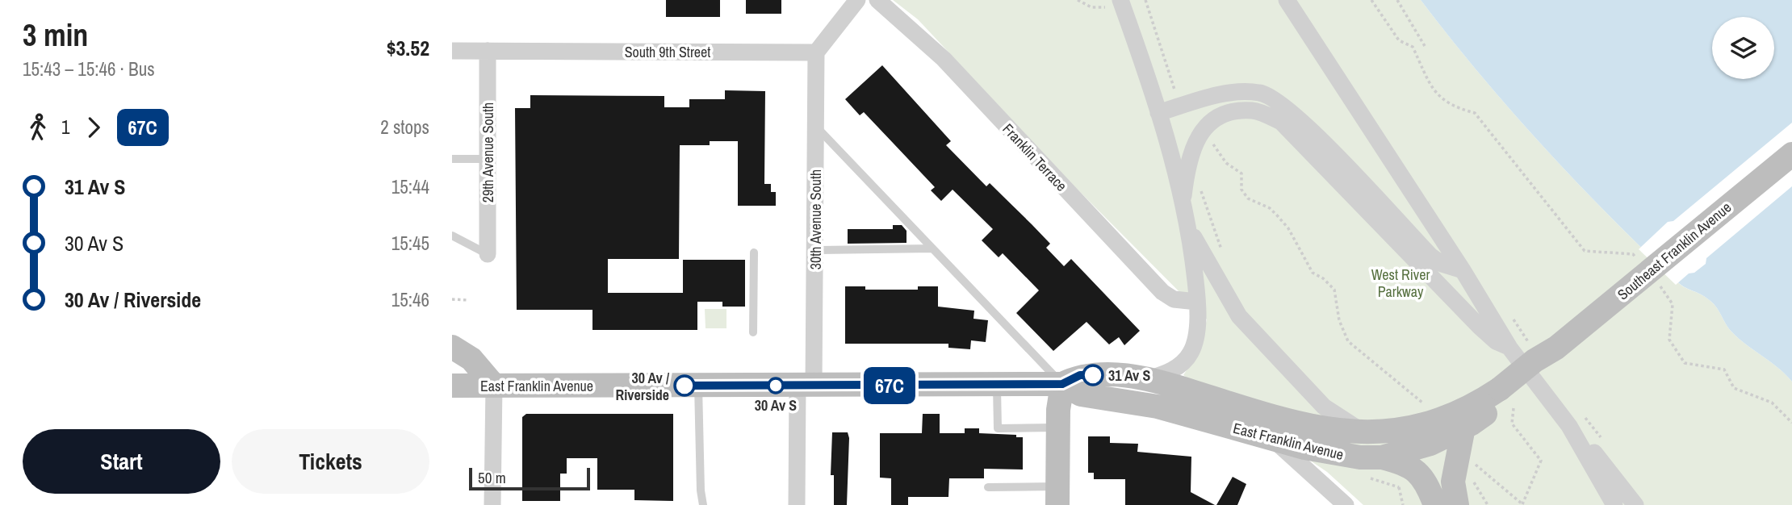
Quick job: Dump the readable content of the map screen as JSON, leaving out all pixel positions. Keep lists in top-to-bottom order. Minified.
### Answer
{"streets":{"street":["South 9th Street","29th Avenue South","Franklin Terrace","30th Avenue South","Southeast Franklin Avenue","East Franklin Avenue"]},"crossings":[["South 9th Street","29th Avenue South"],["South 9th Street","30th Avenue South"],["30th Avenue South","East Franklin Avenue"],["Southeast Franklin Avenue","East Franklin Avenue"]],"parks":["West River Parkway"],"places":["31 Av S","30 Av / Riverside","30 Av S"],"lines":["bus line 67C"],"scale_bar":"50 m","page":{"heading":["3 min","15:43 – 15:46 · Bus","$3.52"],"on_map":"67C","legs":["1","67C","2 stops"],"list":[{"name":"31 Av S","value":"15:44"},{"name":"30 Av S","value":"15:45"},{"name":"30 Av / Riverside","value":"15:46"}],"buttons":["Start","Tickets"],"scale":"50 m"}}
